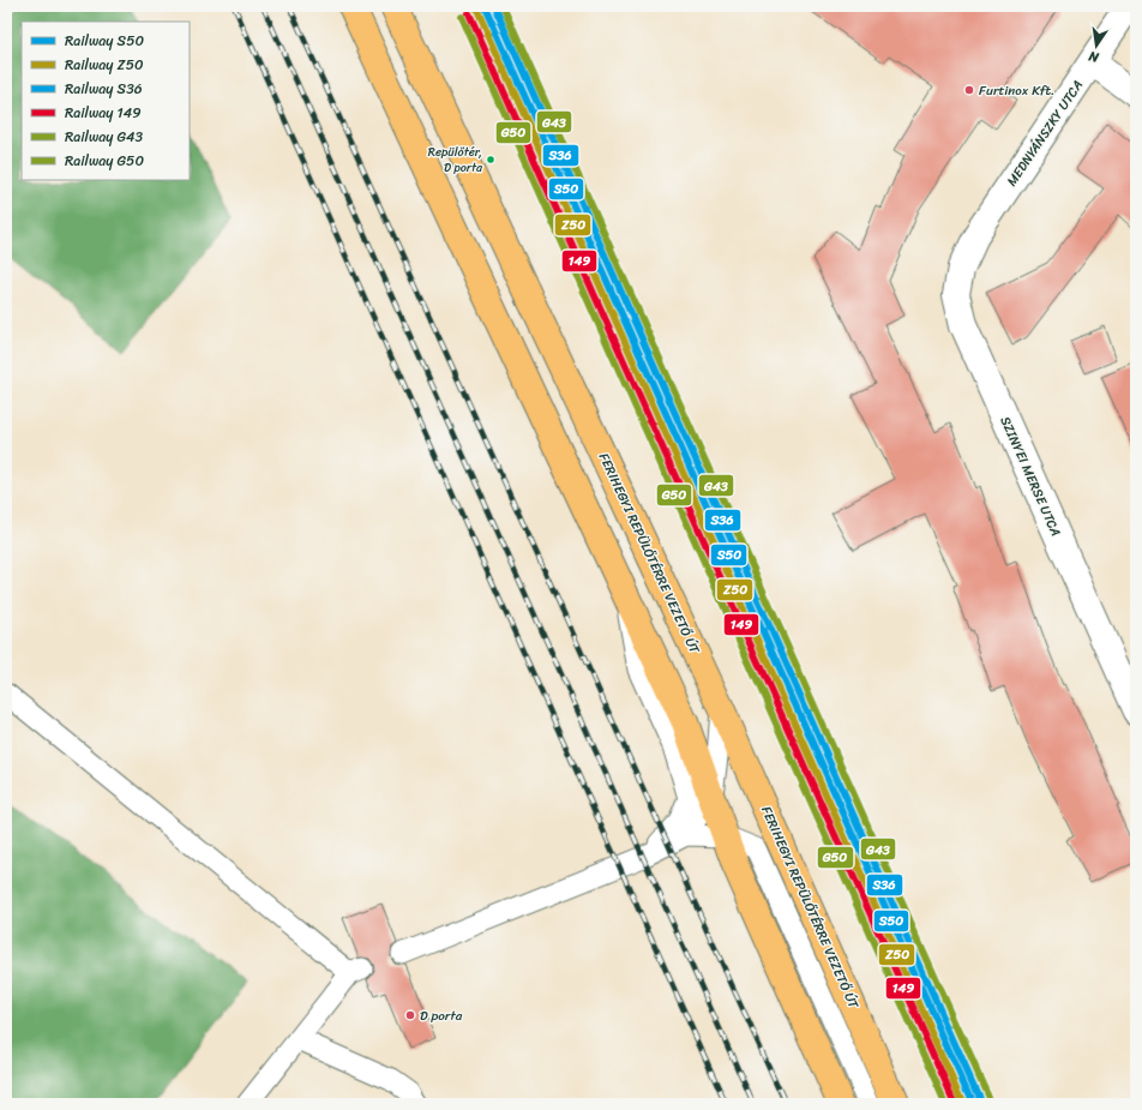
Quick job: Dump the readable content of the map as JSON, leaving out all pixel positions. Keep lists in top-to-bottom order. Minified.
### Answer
{"streets":{"main road":["FERIHEGYI REPÜLŐTÉRRE VEZETŐ ÚT"],"street":["MEDNYÁNSZKY UTCA","SZINYEI MERSE UTCA"]},"crossings":[["MEDNYÁNSZKY UTCA","SZINYEI MERSE UTCA"]],"places":["Furtinox Kft.","Repülőtér, D porta","D porta"],"lines":["rail line S50","rail line S36","rail line G43","rail line Z50","rail line 149","rail line G50"],"legend":["Railway S50","Railway Z50","Railway S36","Railway 149","Railway G43","Railway G50"],"north":"bottom"}
